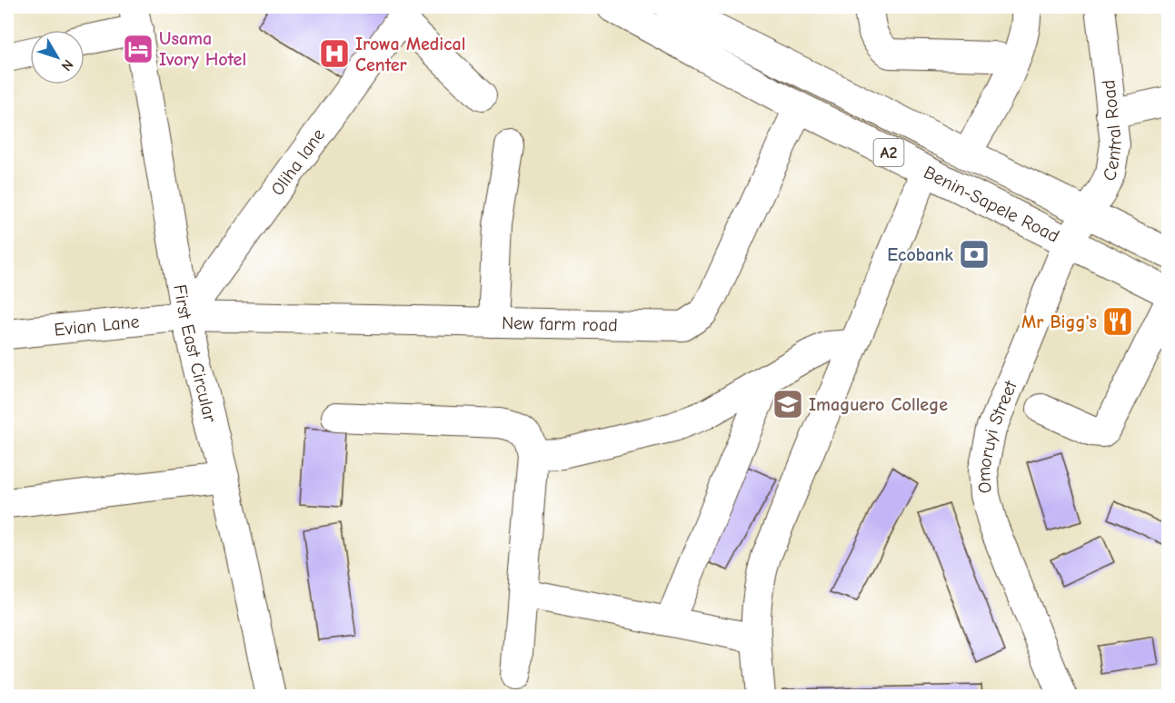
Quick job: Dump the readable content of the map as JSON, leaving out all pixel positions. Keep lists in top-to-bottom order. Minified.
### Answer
{"streets":{"highway":["A2","Benin-Sapele Road"],"street":["Central Road","Oliha lane","New farm road","Evian Lane","First East Circular","Omoruyi Street"]},"crossings":[["Central Road","Benin-Sapele Road"],["Central Road","Omoruyi Street"],["Oliha lane","New farm road"],["Oliha lane","Evian Lane"],["Oliha lane","First East Circular"],["Benin-Sapele Road","New farm road"],["Benin-Sapele Road","Omoruyi Street"],["New farm road","Evian Lane"],["New farm road","First East Circular"],["Evian Lane","First East Circular"]],"places":{"hotel":["Usama Ivory Hotel"],"hospital":["Irowa Medical Center"],"bank":["Ecobank"],"restaurant":["Mr Bigg's"],"school or university":["Imaguero College"]},"north":"bottom right"}
